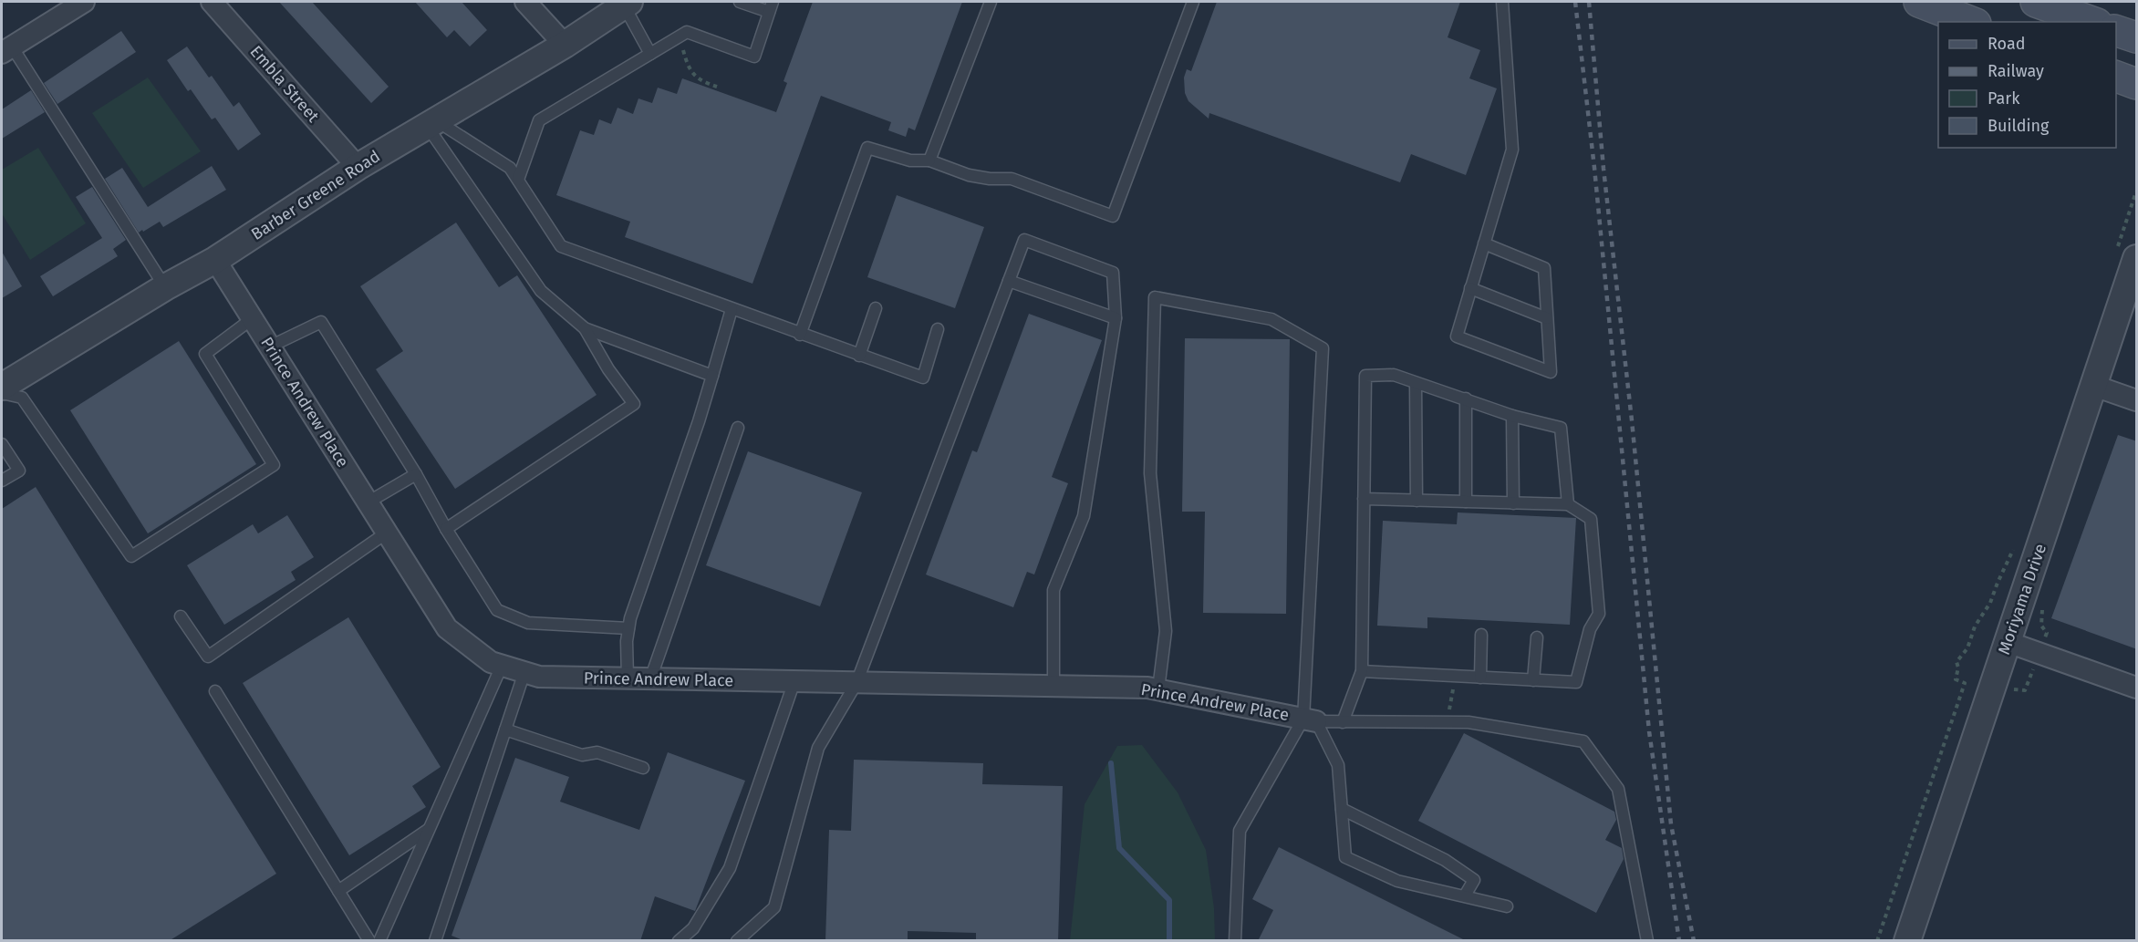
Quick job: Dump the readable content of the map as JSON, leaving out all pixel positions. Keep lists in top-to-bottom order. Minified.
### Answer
{"streets":{"street":["Embla Street","Barber Greene Road","Prince Andrew Place","Moriyama Drive"]},"crossings":[["Embla Street","Barber Greene Road"],["Barber Greene Road","Prince Andrew Place"]],"legend":["Road","Railway","Park","Building"]}
